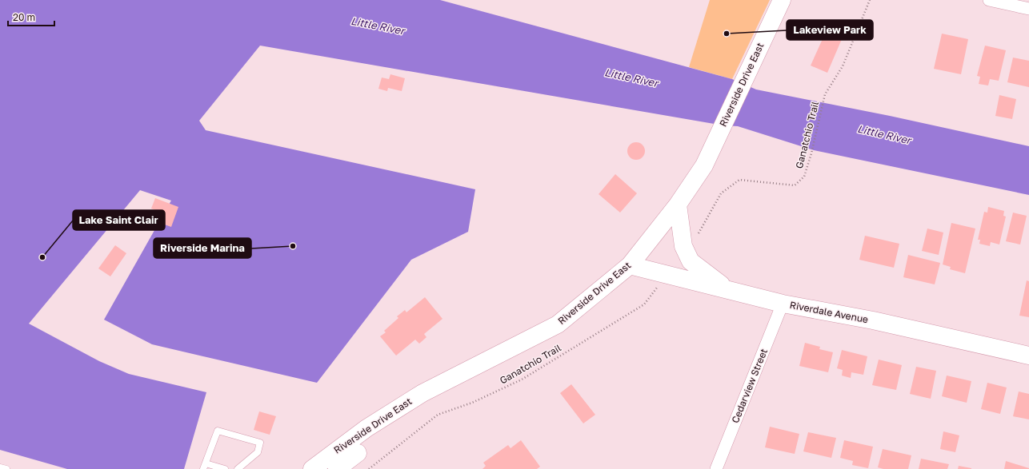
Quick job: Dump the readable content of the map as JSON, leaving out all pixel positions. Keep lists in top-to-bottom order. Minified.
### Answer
{"streets":{"main road":["Riverside Drive East","Riverdale Avenue"],"street":["Cedarview Street"],"path":["Ganatchio Trail"]},"crossings":[["Riverside Drive East","Riverdale Avenue"],["Riverdale Avenue","Cedarview Street"]],"water":["Little River"],"places":["Lakeview Park","Riverside Marina","Lake Saint Clair"],"scale_bar":"20 m"}
